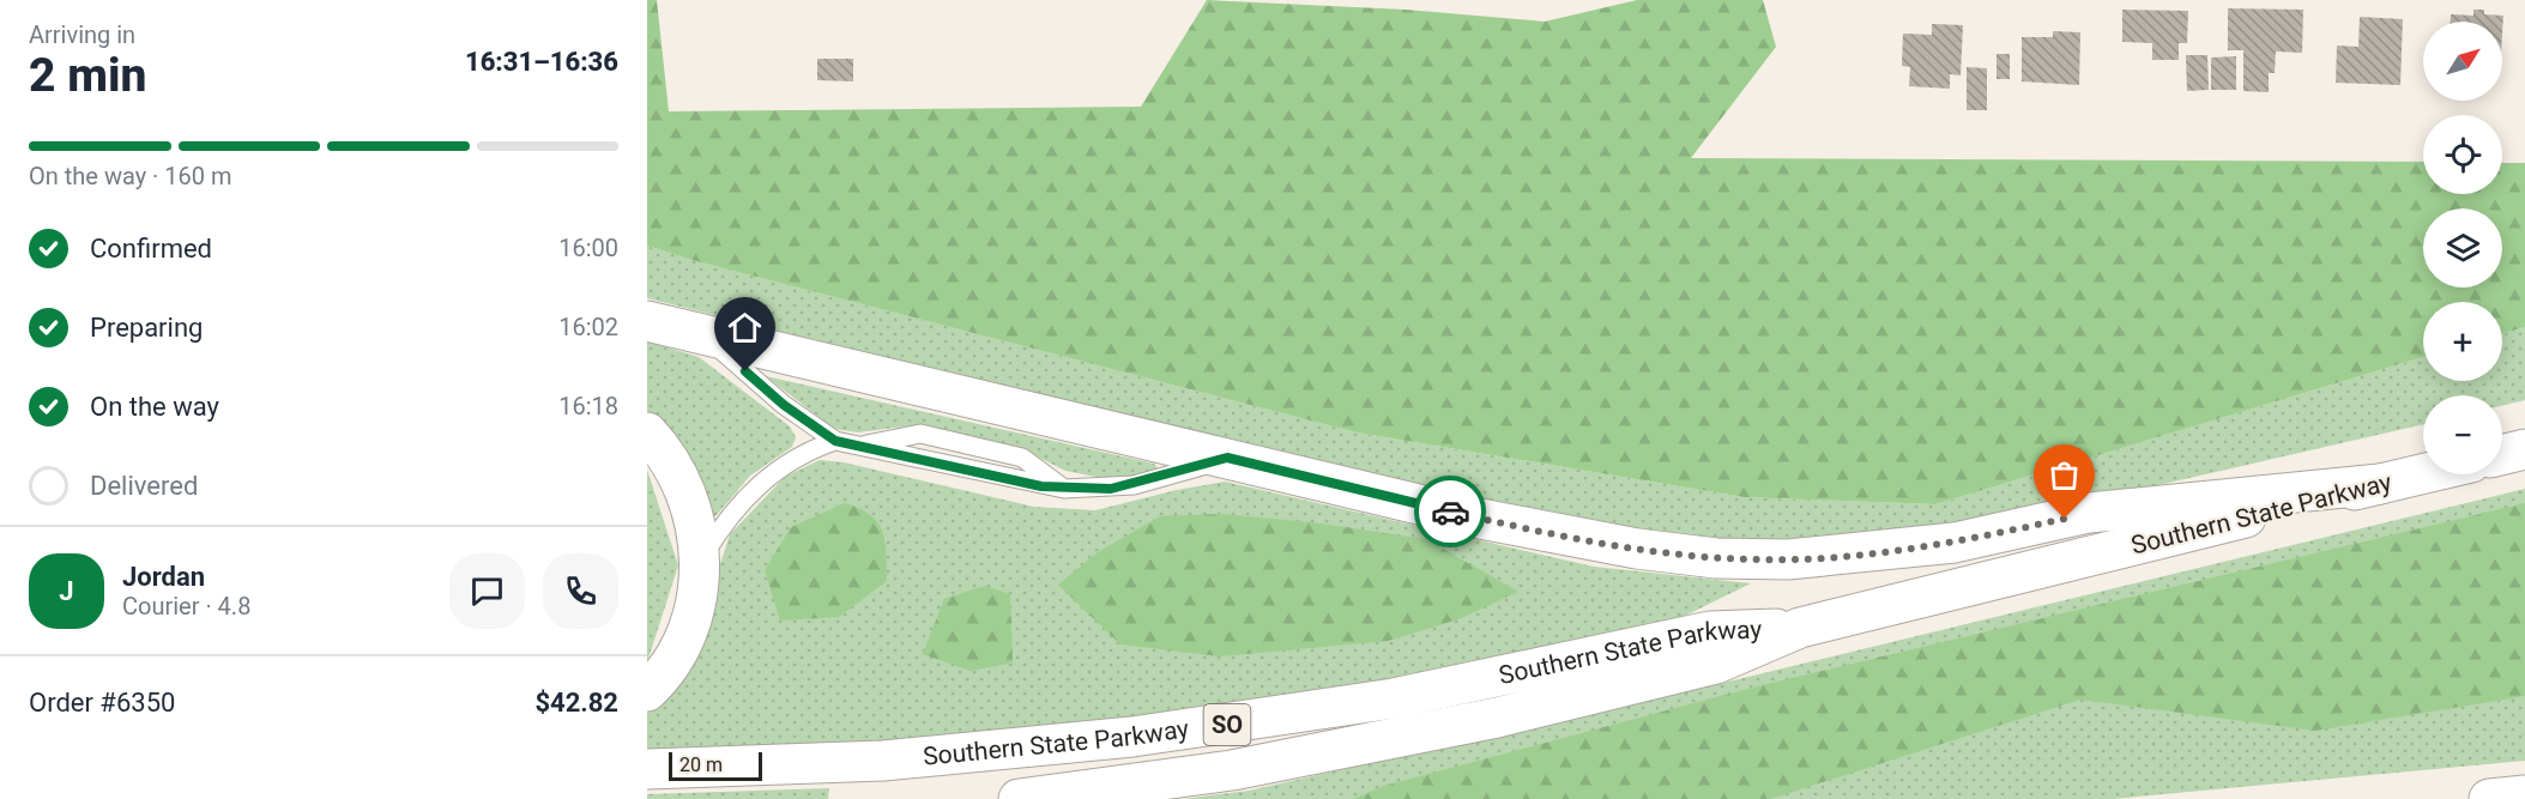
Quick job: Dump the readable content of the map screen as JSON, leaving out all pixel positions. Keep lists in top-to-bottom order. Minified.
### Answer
{"streets":{"highway":["Southern State Parkway","SO"]},"scale_bar":"20 m","north":"top right","page":{"heading":["2 min","Arriving in","16:31–16:36"],"panel":["Jordan","Courier · 4.8","Order #6350","$42.82"],"map_buttons":["+","−"],"bar":"On the way · 160 m","list":[["Confirmed","16:00"],["Preparing","16:02"],["On the way","16:18"],"Delivered"],"round":"J","scale":"20 m"}}
